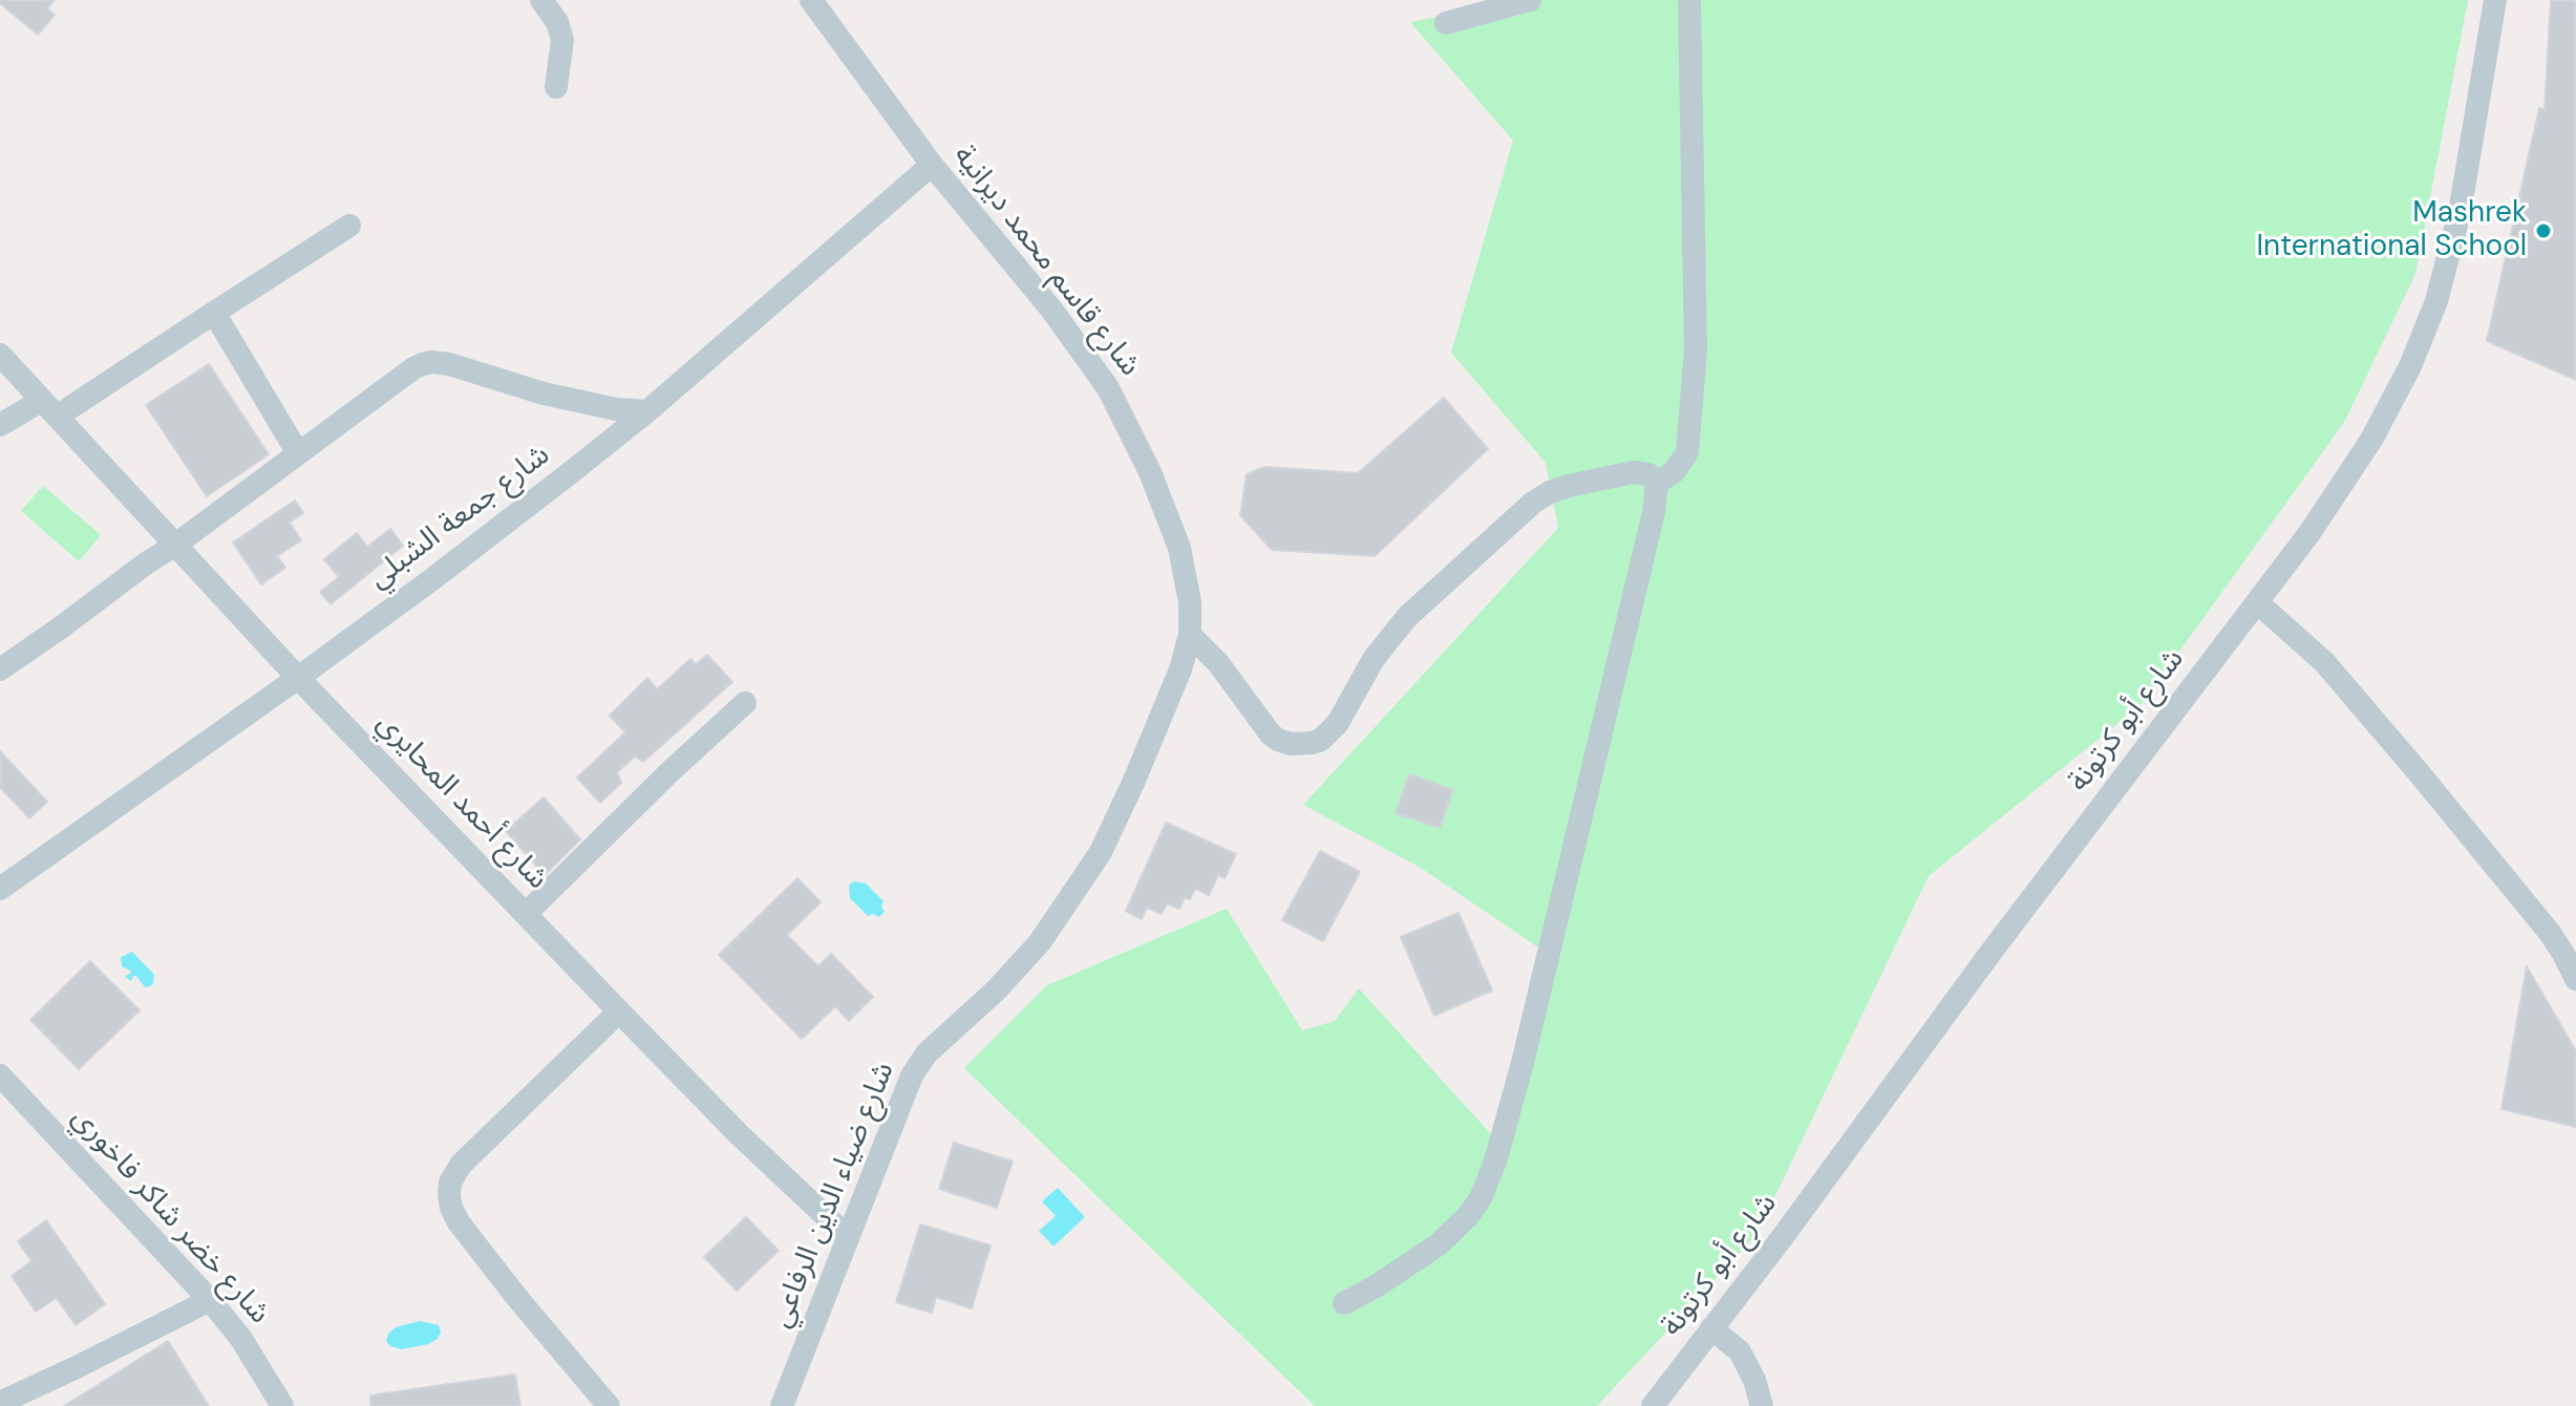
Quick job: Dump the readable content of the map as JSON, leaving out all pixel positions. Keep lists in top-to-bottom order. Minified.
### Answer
{"streets":{"street":["شارع قاسم محمد ديرانية","شارع جمعة الشبلي","شارع أبو كرتونة","شارع أحمد المحايري","شارع ضياء الدين الرفاعي","شارع خضر شاكر فاخوري"]},"crossings":[["شارع قاسم محمد ديرانية","شارع جمعة الشبلي"],["شارع قاسم محمد ديرانية","شارع ضياء الدين الرفاعي"],["شارع جمعة الشبلي","شارع أحمد المحايري"],["شارع أحمد المحايري","شارع ضياء الدين الرفاعي"]],"places":["Mashrek International School"]}
